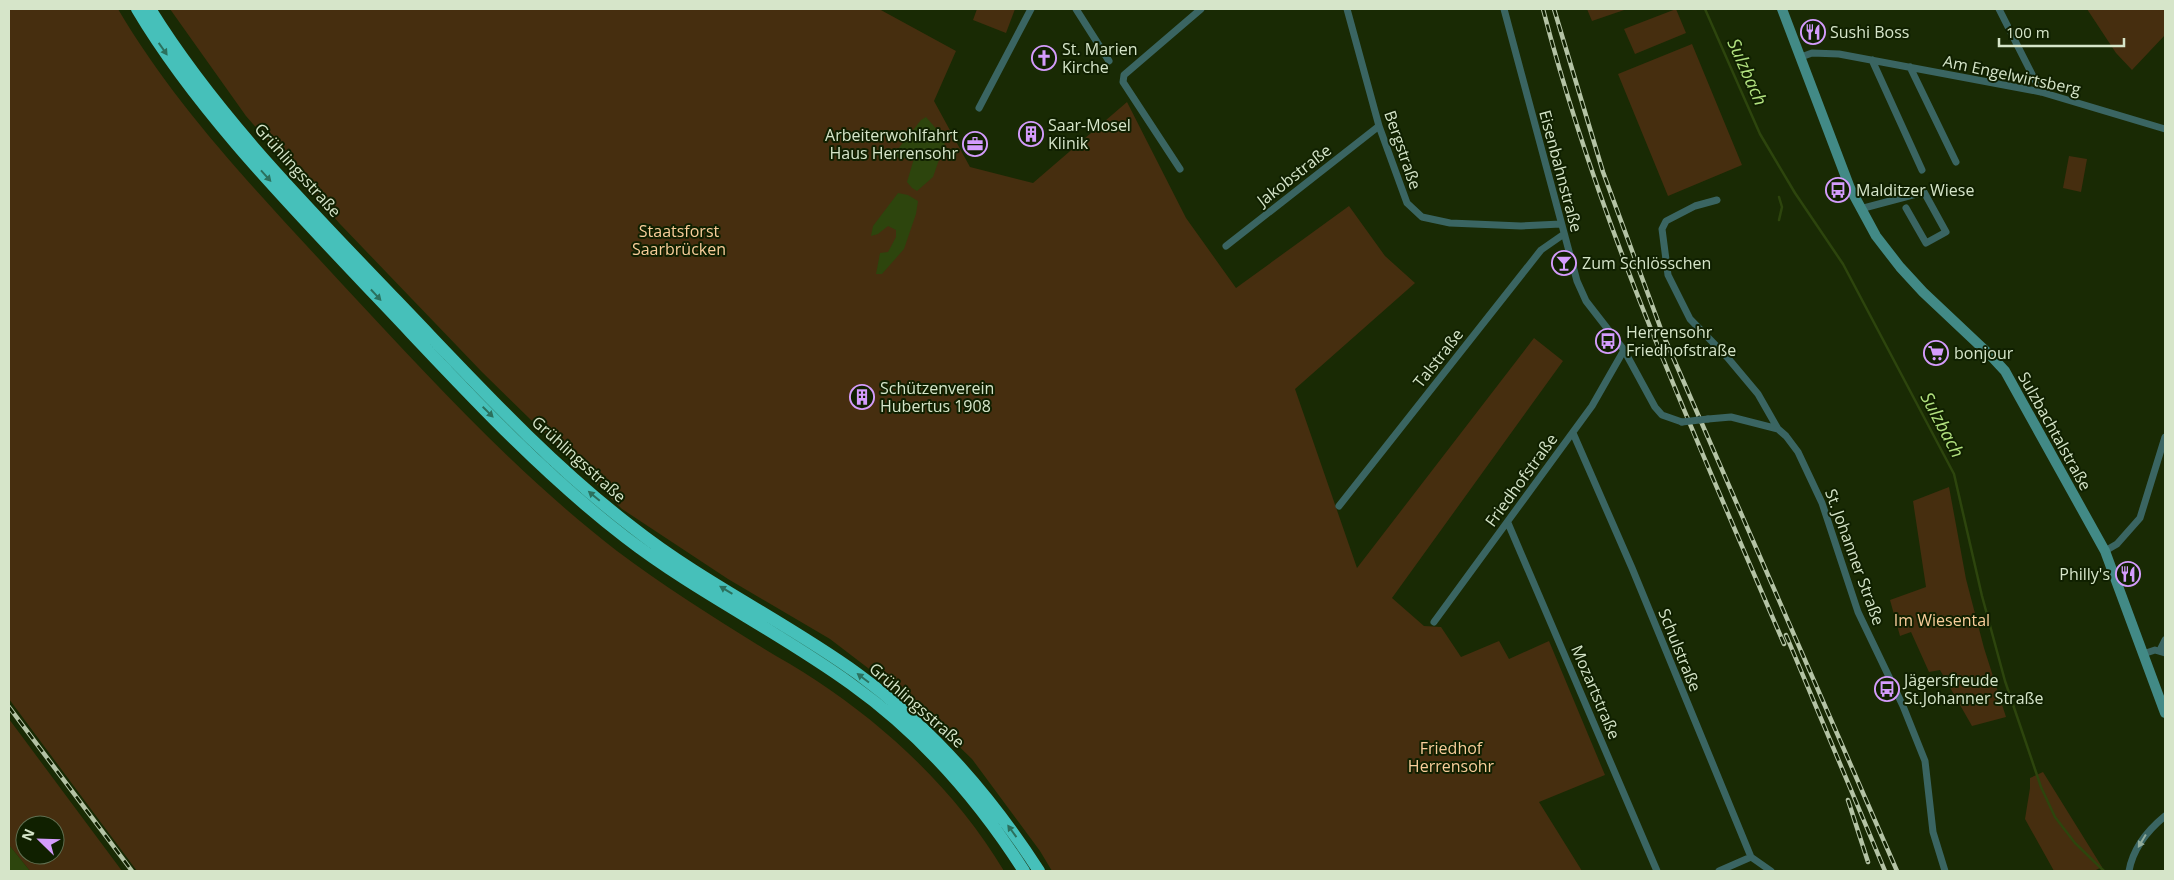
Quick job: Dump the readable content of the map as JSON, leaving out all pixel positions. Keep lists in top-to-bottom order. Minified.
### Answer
{"streets":{"highway":["Grühlingsstraße"],"main road":["Sulzbachtalstraße"],"street":["Am Engelwirtsberg","Bergstraße","Eisenbahnstraße","Jakobstraße","Talstraße","Friedhofstraße","St. Johanner Straße","Schulstraße","Mozartstraße"]},"crossings":[["Am Engelwirtsberg","Sulzbachtalstraße"],["Bergstraße","Eisenbahnstraße"],["Bergstraße","Jakobstraße"],["Eisenbahnstraße","Talstraße"],["Eisenbahnstraße","Friedhofstraße"],["Eisenbahnstraße","St. Johanner Straße"],["Friedhofstraße","Schulstraße"],["Friedhofstraße","Mozartstraße"]],"water":["Sulzbach"],"parks":["Staatsforst Saarbrücken","Im Wiesental","Friedhof Herrensohr"],"places":{"restaurant":["Sushi Boss","Philly's"],"church":["St. Marien Kirche"],"building":["Saar-Mosel Klinik","Schützenverein Hubertus 1908"],"office":["Arbeiterwohlfahrt Haus Herrensohr"],"bus stop":["Malditzer Wiese","Herrensohr Friedhofstraße","Jägersfreude St.Johanner Straße"],"bar":["Zum Schlösschen"],"supermarket":["bonjour"]},"scale_bar":"100 m","north":"top left"}
